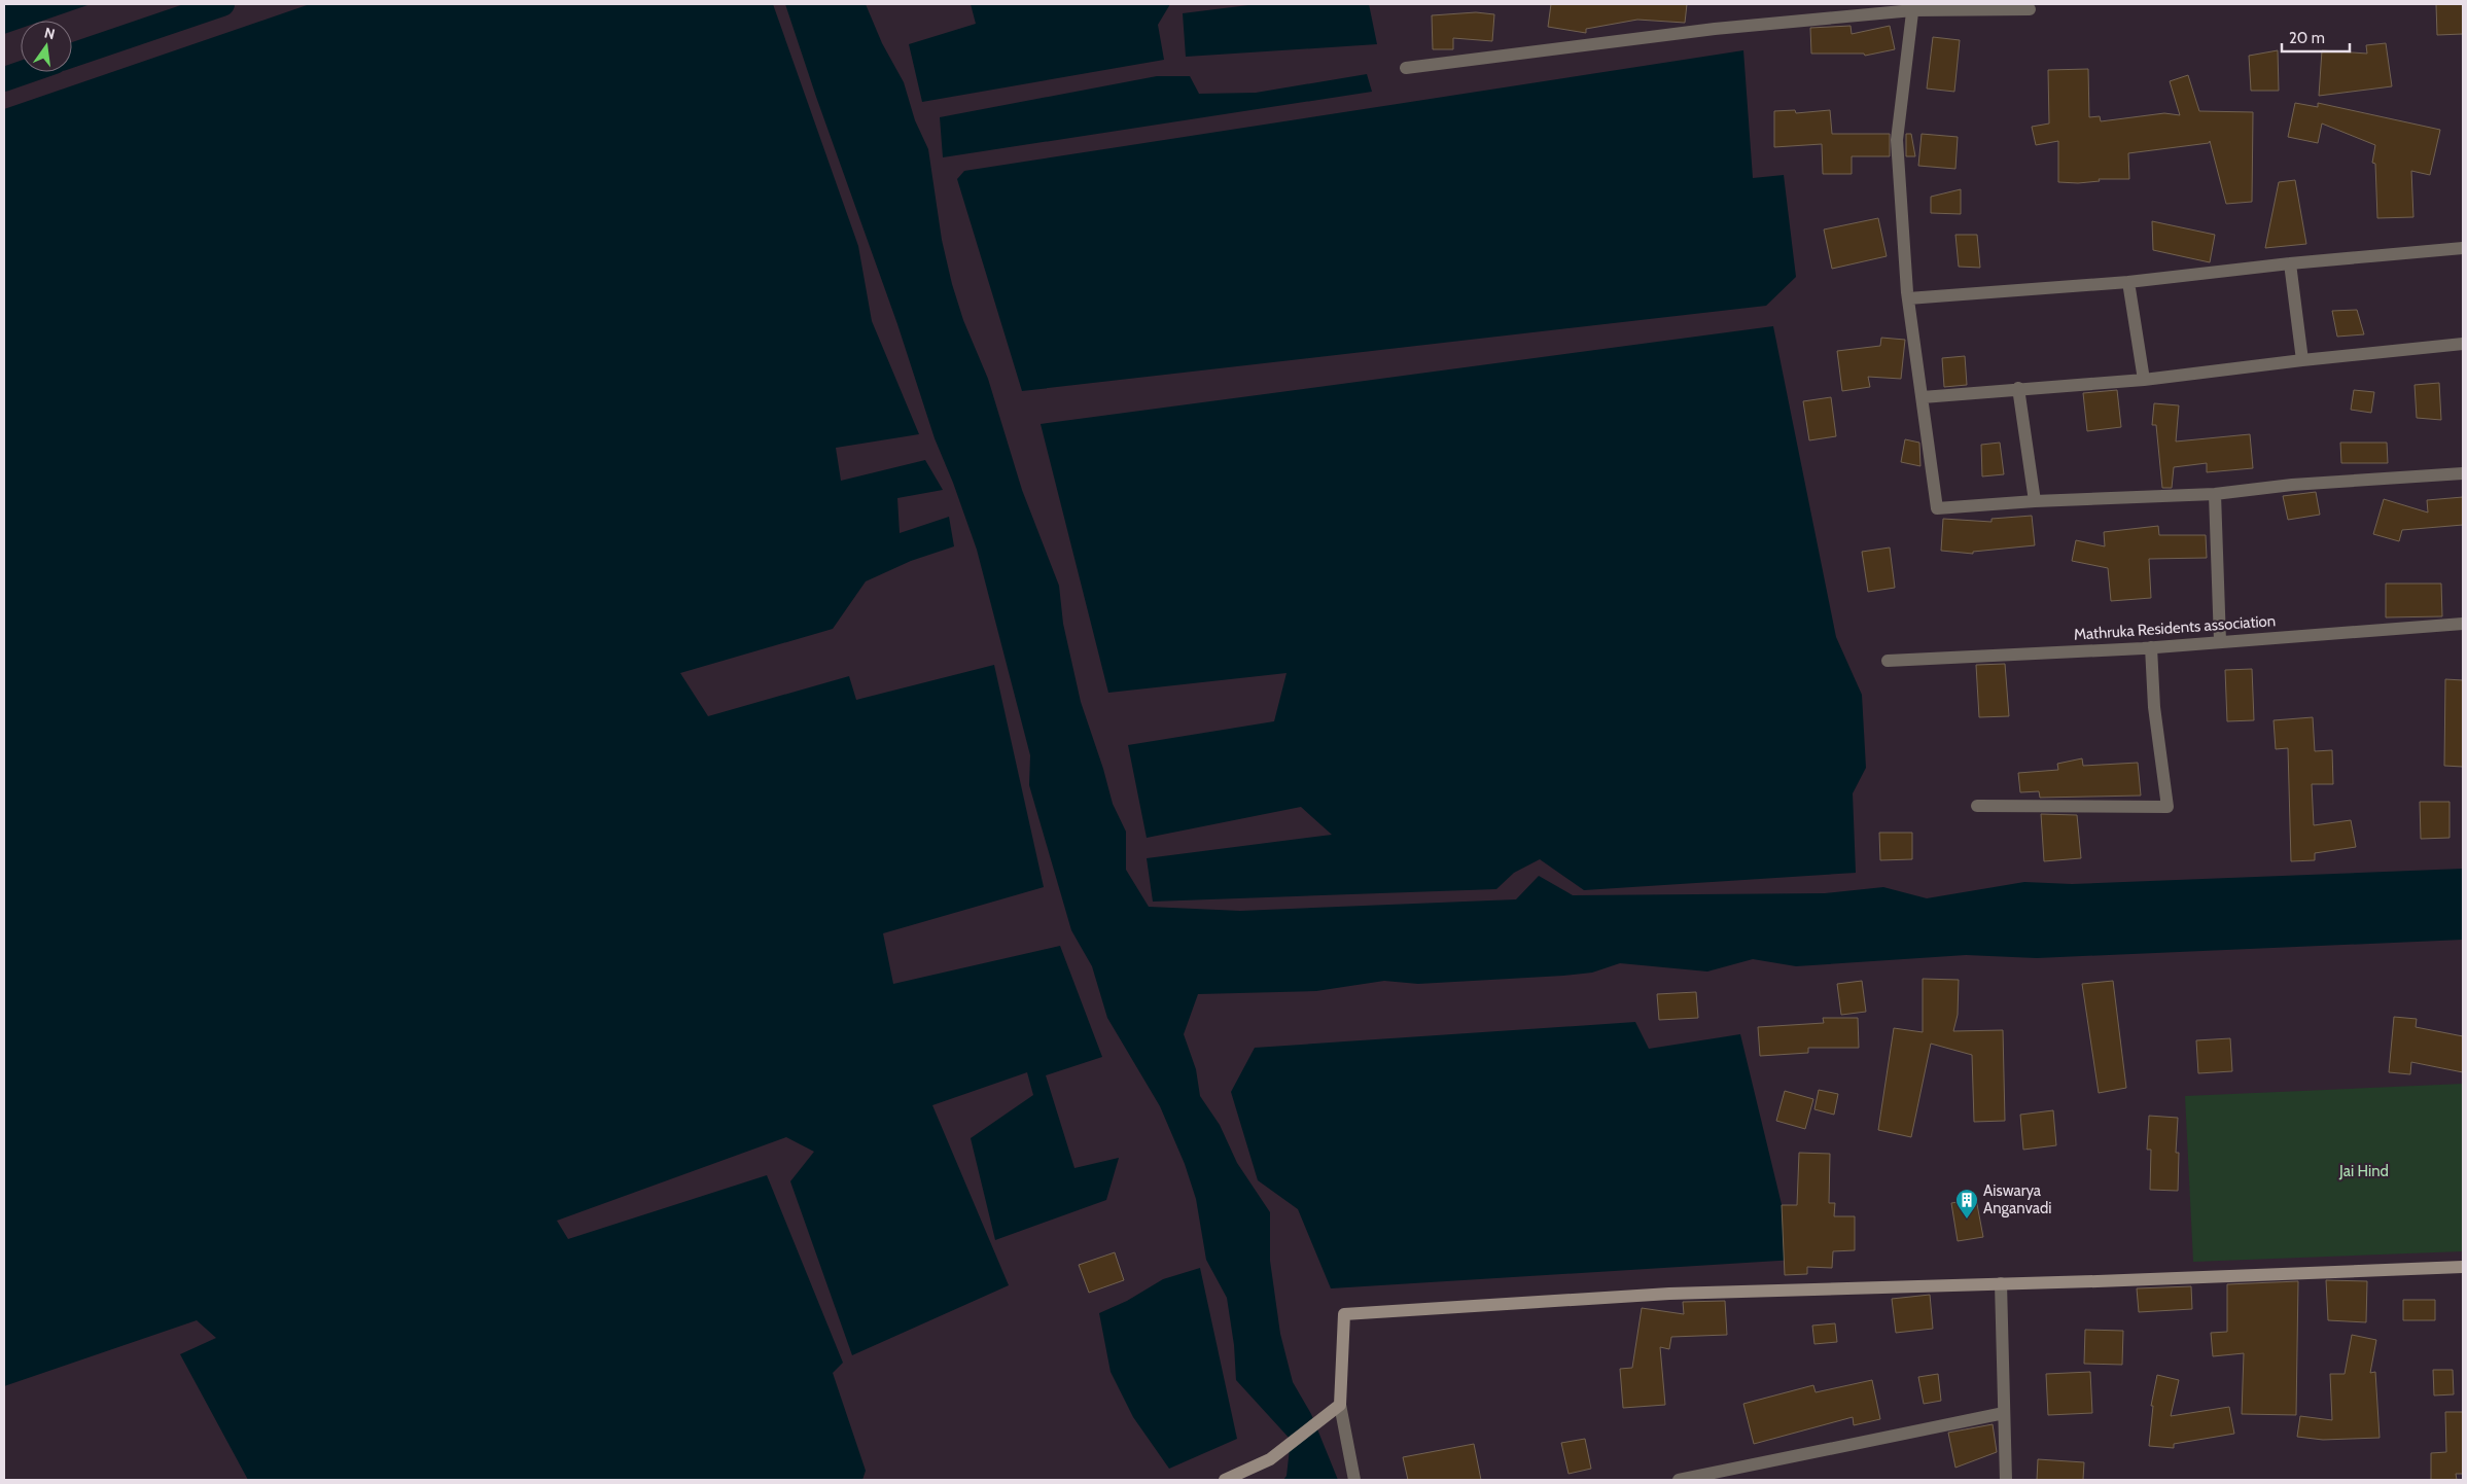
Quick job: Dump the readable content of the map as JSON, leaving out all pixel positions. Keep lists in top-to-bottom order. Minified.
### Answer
{"streets":{"street":["Mathruka Residents association"]},"parks":["Jai Hind"],"places":{"building":["Aiswarya Anganvadi"]},"scale_bar":"20 m","north":"top"}
